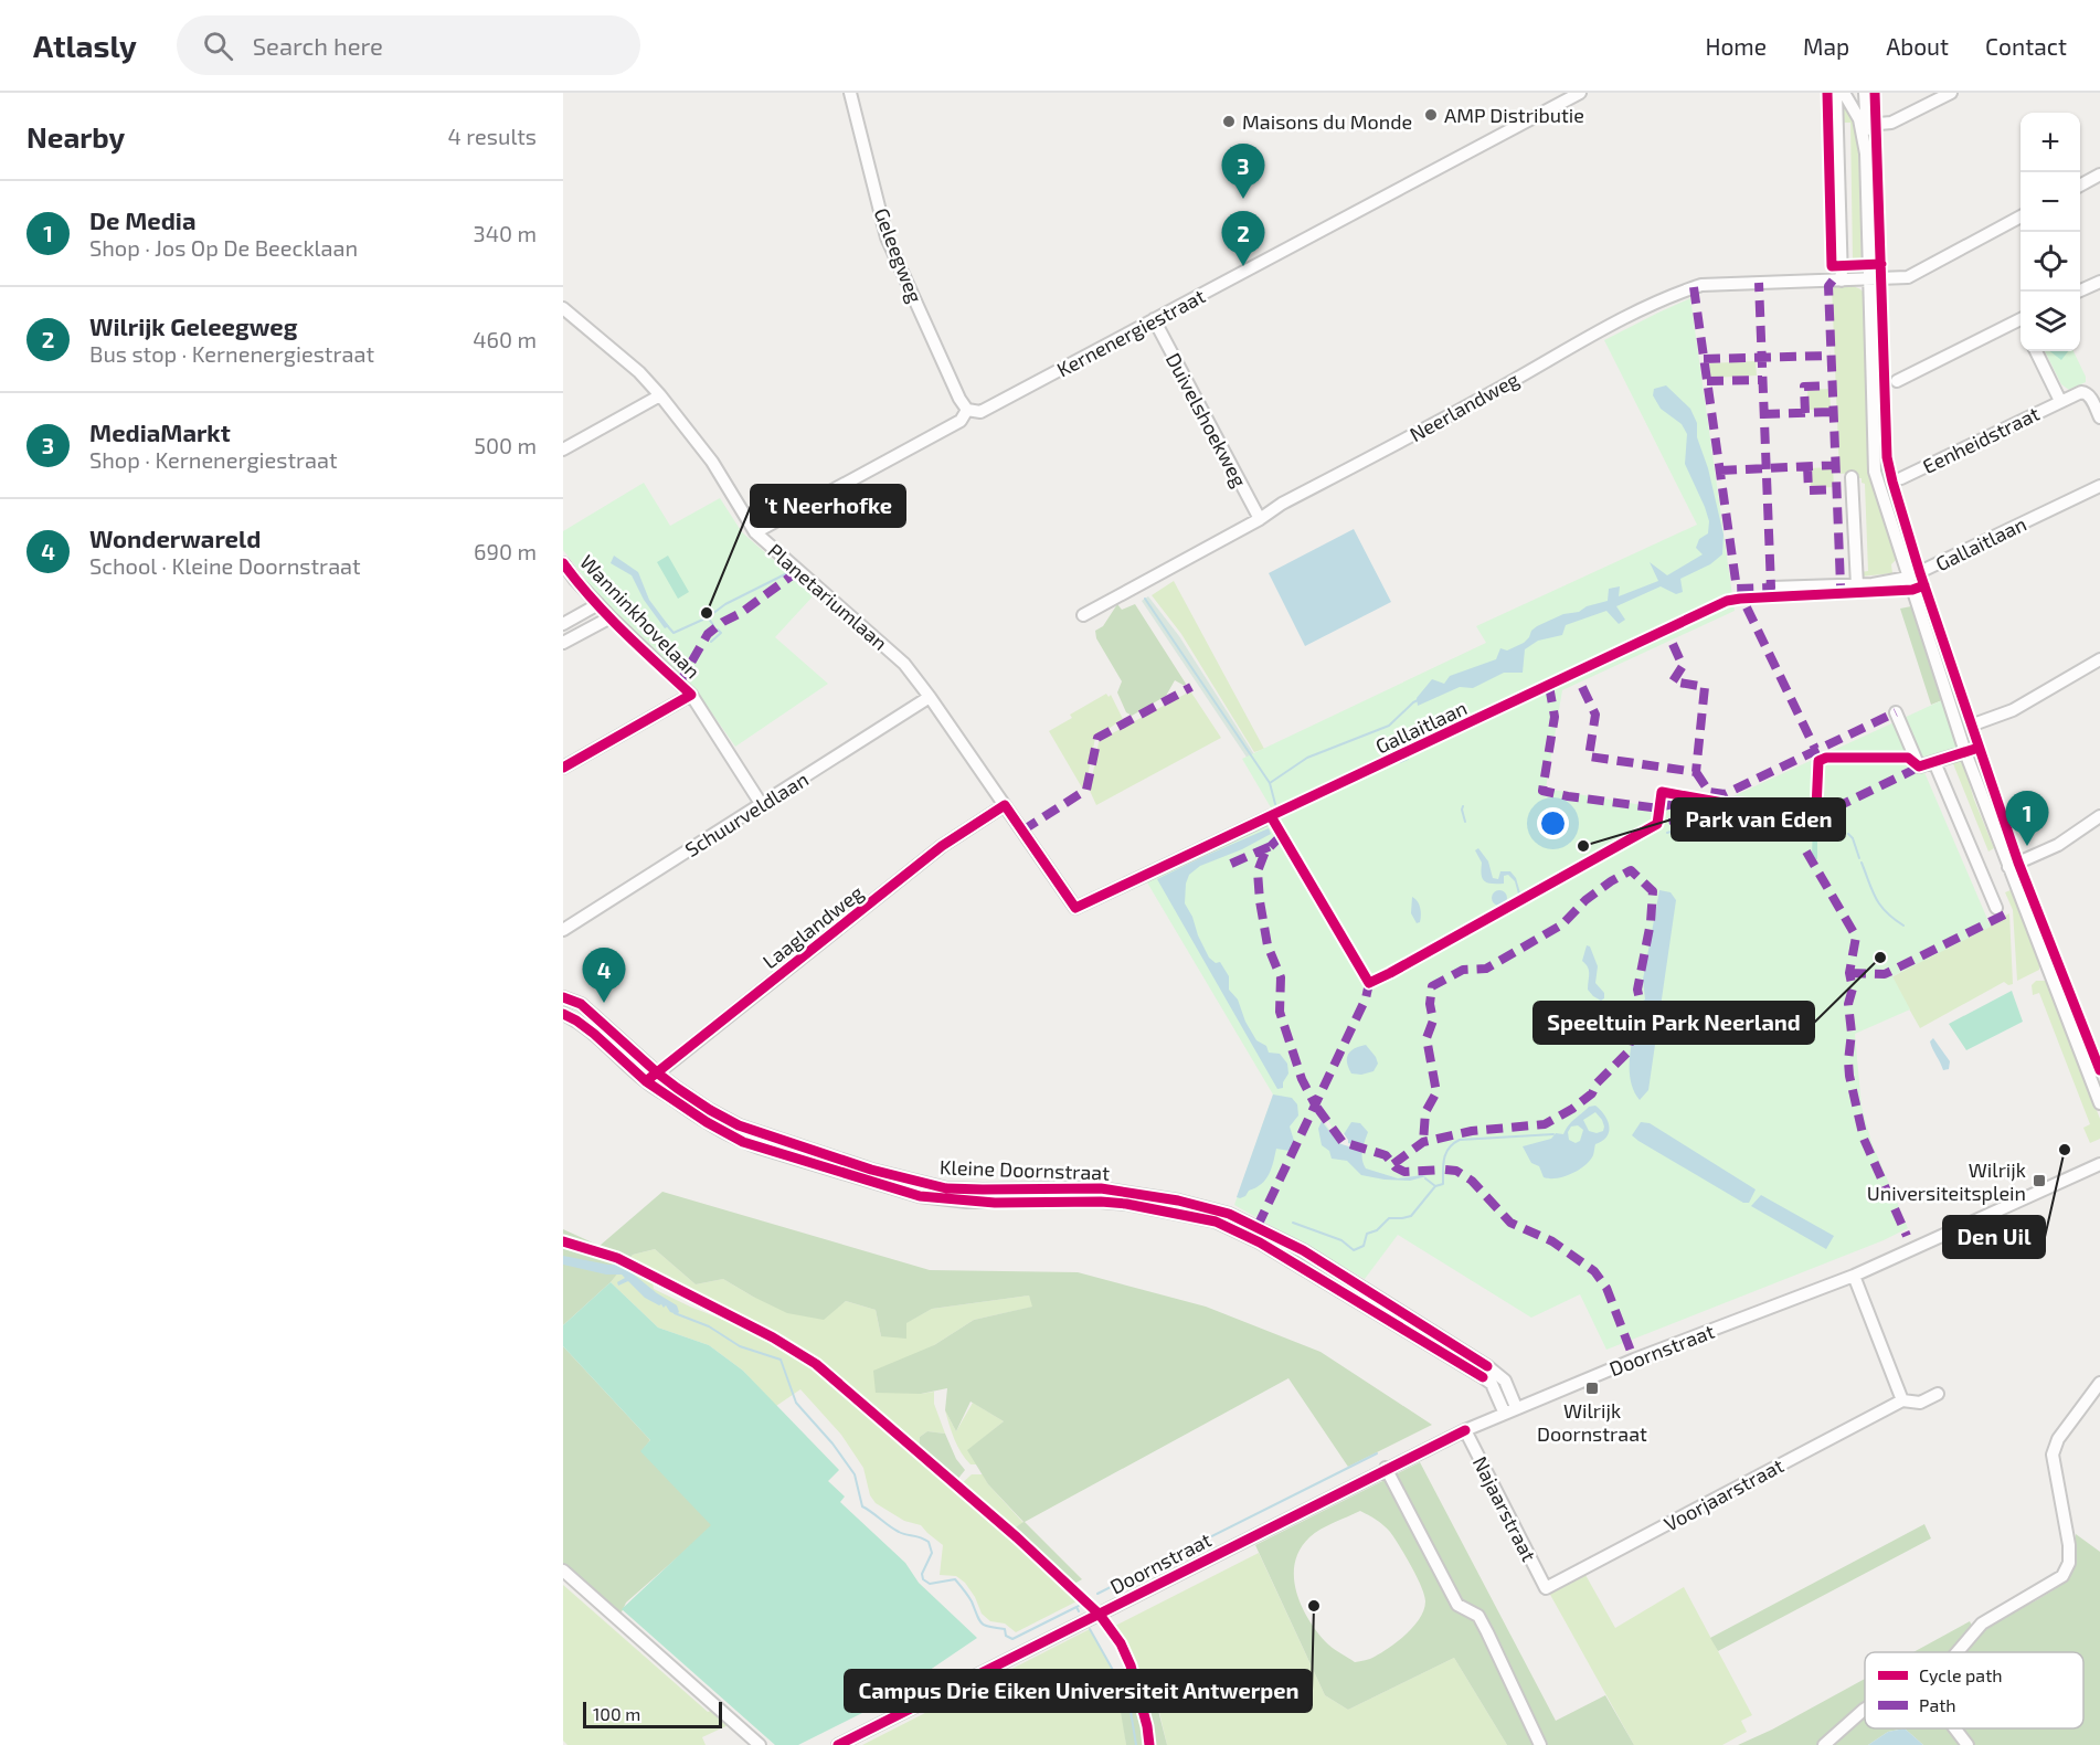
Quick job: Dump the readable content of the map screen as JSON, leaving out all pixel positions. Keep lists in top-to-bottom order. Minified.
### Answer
{"streets":{"street":["Geleegweg","Kernenergiestraat","Neerlandweg","Duivelshoekweg","Eenheidstraat","Gallaitlaan","Planetariumlaan","Wanninkhovelaan","Schuurveldlaan","Laaglandweg","Kleine Doornstraat","Doornstraat","Voorjaarstraat","Najaarstraat"]},"crossings":[["Geleegweg","Kernenergiestraat"],["Kernenergiestraat","Duivelshoekweg"],["Kernenergiestraat","Planetariumlaan"],["Neerlandweg","Duivelshoekweg"],["Planetariumlaan","Schuurveldlaan"],["Planetariumlaan","Laaglandweg"],["Wanninkhovelaan","Schuurveldlaan"],["Laaglandweg","Kleine Doornstraat"],["Kleine Doornstraat","Doornstraat"],["Doornstraat","Najaarstraat"],["Voorjaarstraat","Najaarstraat"]],"places":{"other":["AMP Distributie","Maisons du Monde","'t Neerhofke","Park van Eden","Speeltuin Park Neerland","Den Uil","Campus Drie Eiken Universiteit Antwerpen"],"transit":["Wilrijk Universiteitsplein","Wilrijk Doornstraat"]},"legend":["Cycle path","Path"],"scale_bar":"100 m","page":{"header":"Atlasly","search":"Search here","nav":["Home","Map","About","Contact"],"heading":["Nearby","4 results"],"map_buttons":["+","−"],"pins":["3","2","1","4"],"list":[{"mark":"1","name":"De Media","note":"Shop · Jos Op De Beecklaan","value":"340 m"},{"mark":"2","name":"Wilrijk Geleegweg","note":"Bus stop · Kernenergiestraat","value":"460 m"},{"mark":"3","name":"MediaMarkt","note":"Shop · Kernenergiestraat","value":"500 m"},{"mark":"4","name":"Wonderwareld","note":"School · Kleine Doornstraat","value":"690 m"}],"scale":"100 m"}}
